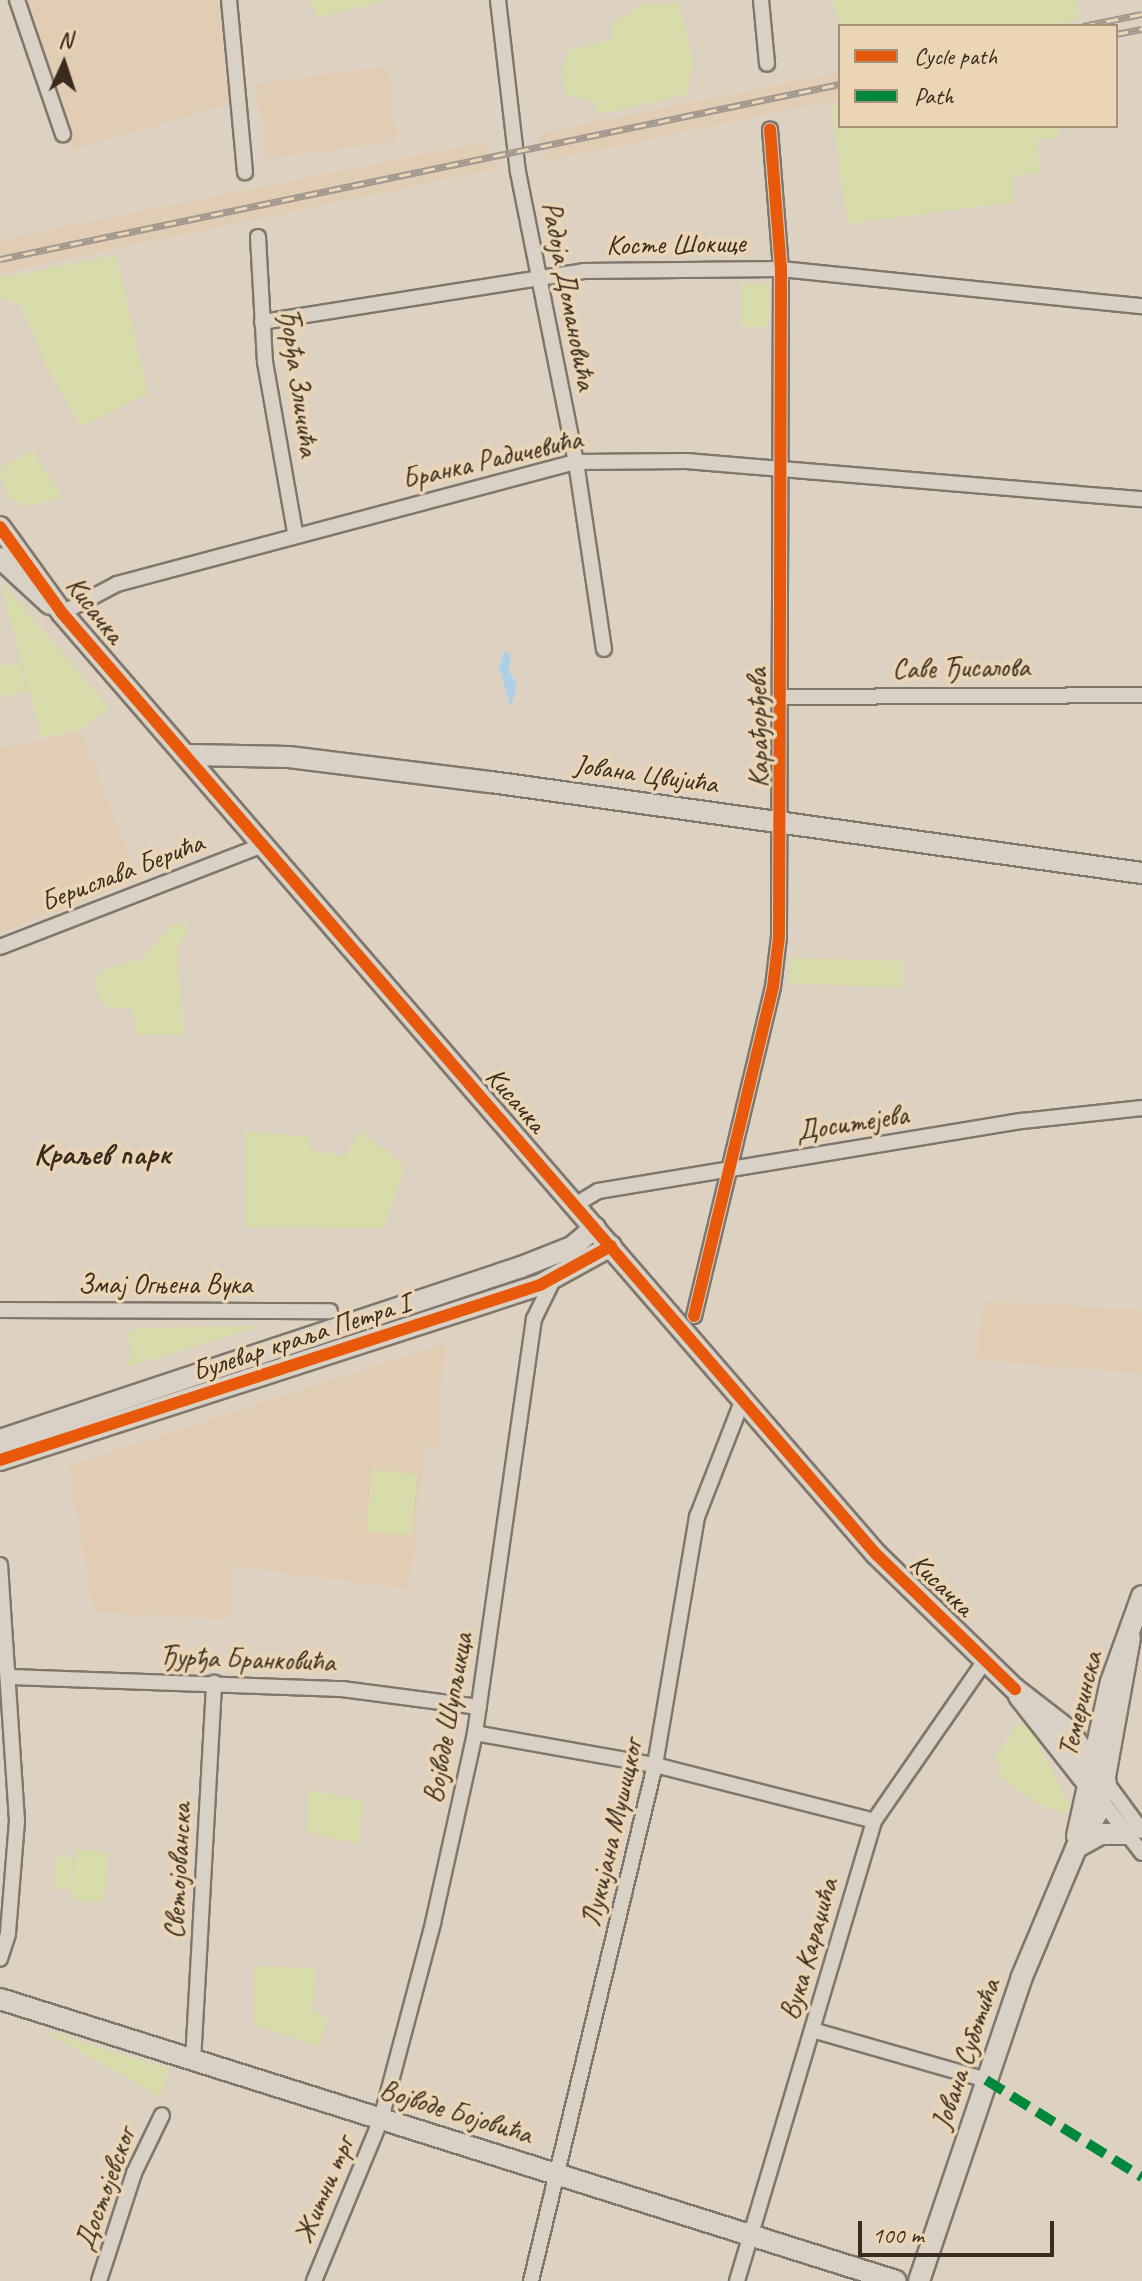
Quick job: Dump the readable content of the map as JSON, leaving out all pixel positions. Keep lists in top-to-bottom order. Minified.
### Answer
{"streets":{"street":["Косте Шокице","Радоја Домановића","Ђорђа Зличића","Бранка Радичевића","Кисачка","Саве Ђисалова","Карађорђева","Јована Цвијића","Берислава Берића","Доситејева","Змај Огњена Вука","Булевар краља Петра I","Ђурђа Бранковића","Темеринска","Војводе Шупљикца","Лукијана Мушицког","Светојованска","Вука Караџића","Јована Суботића","Војводе Бојовића","Достојевског","Житни трг"]},"crossings":[["Косте Шокице","Радоја Домановића"],["Косте Шокице","Ђорђа Зличића"],["Косте Шокице","Карађорђева"],["Радоја Домановића","Бранка Радичевића"],["Ђорђа Зличића","Бранка Радичевића"],["Бранка Радичевића","Кисачка"],["Бранка Радичевића","Карађорђева"],["Кисачка","Јована Цвијића"],["Кисачка","Берислава Берића"],["Кисачка","Доситејева"],["Кисачка","Булевар краља Петра I"],["Кисачка","Темеринска"],["Кисачка","Лукијана Мушицког"],["Кисачка","Вука Караџића"],["Кисачка","Јована Суботића"],["Саве Ђисалова","Карађорђева"],["Карађорђева","Јована Цвијића"],["Карађорђева","Доситејева"],["Булевар краља Петра I","Војводе Шупљикца"],["Ђурђа Бранковића","Војводе Шупљикца"],["Ђурђа Бранковића","Светојованска"],["Темеринска","Јована Суботића"],["Војводе Шупљикца","Војводе Бојовића"],["Војводе Шупљикца","Житни трг"],["Лукијана Мушицког","Војводе Бојовића"],["Светојованска","Војводе Бојовића"],["Вука Караџића","Војводе Бојовића"],["Војводе Бојовића","Житни трг"]],"districts":["Краљев парк"],"legend":["Cycle path","Path"],"scale_bar":"100 m","north":"top"}
